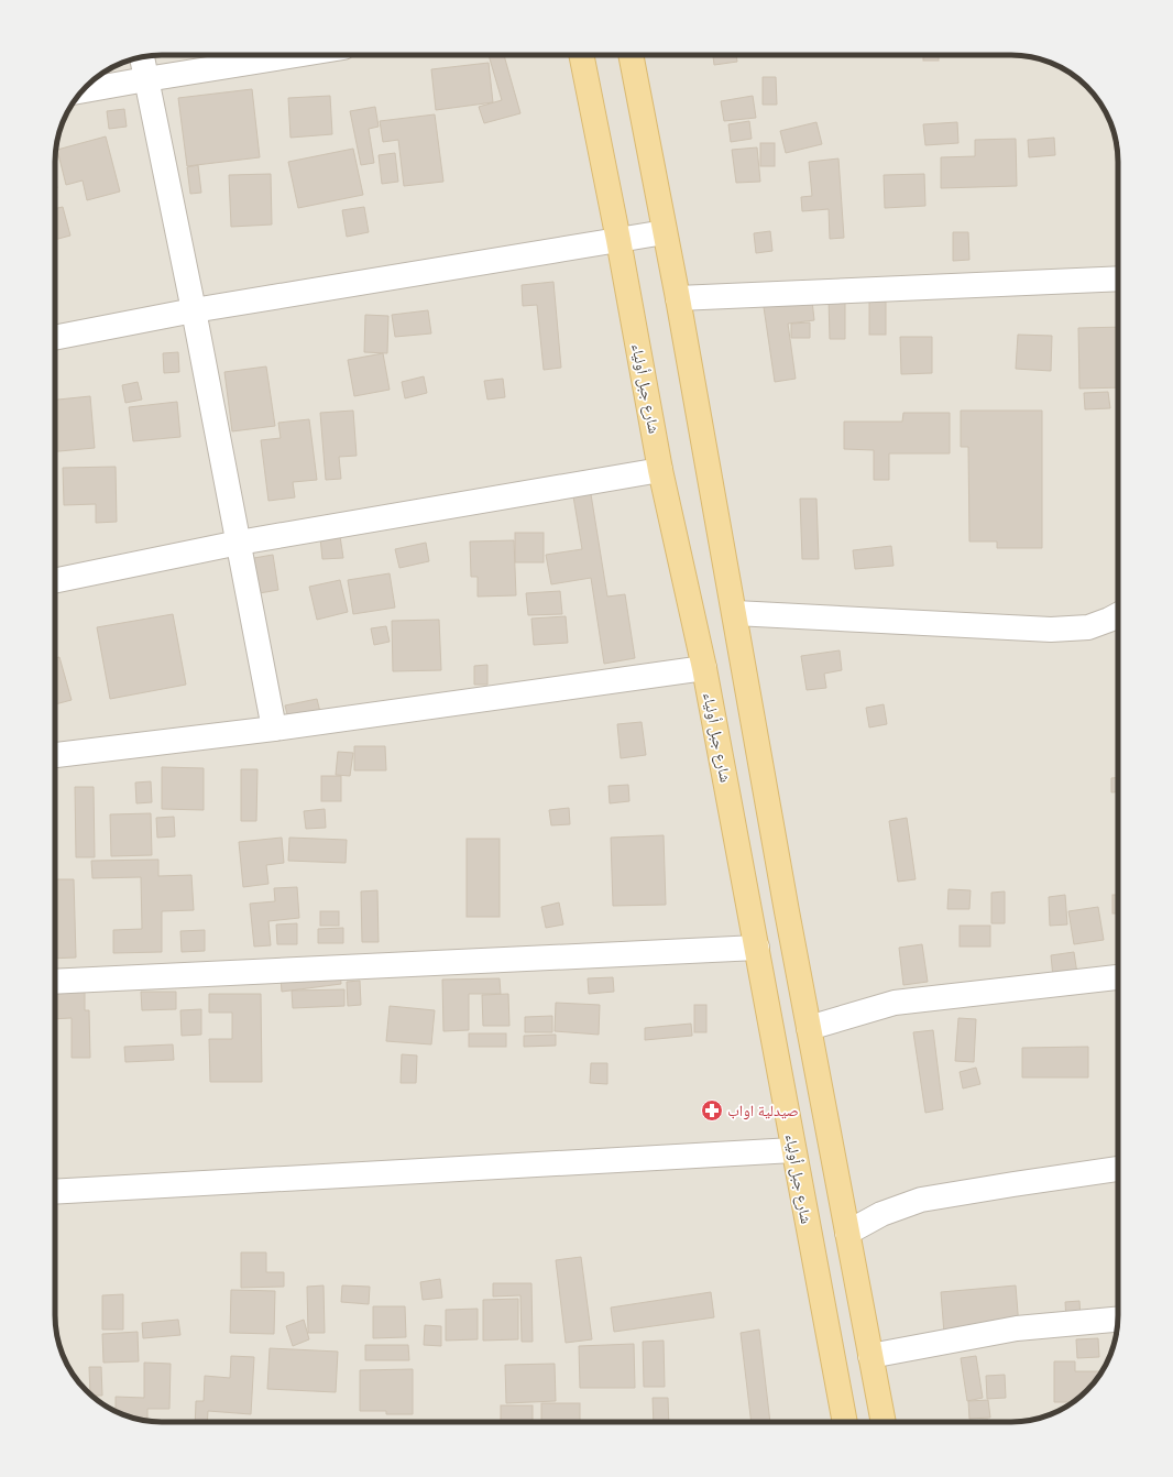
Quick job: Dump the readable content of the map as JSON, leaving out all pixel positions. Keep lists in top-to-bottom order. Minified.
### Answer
{"streets":{"main road":["شارع جبل أولياء"]},"places":{"pharmacy":["صيدلية اواب"]}}
